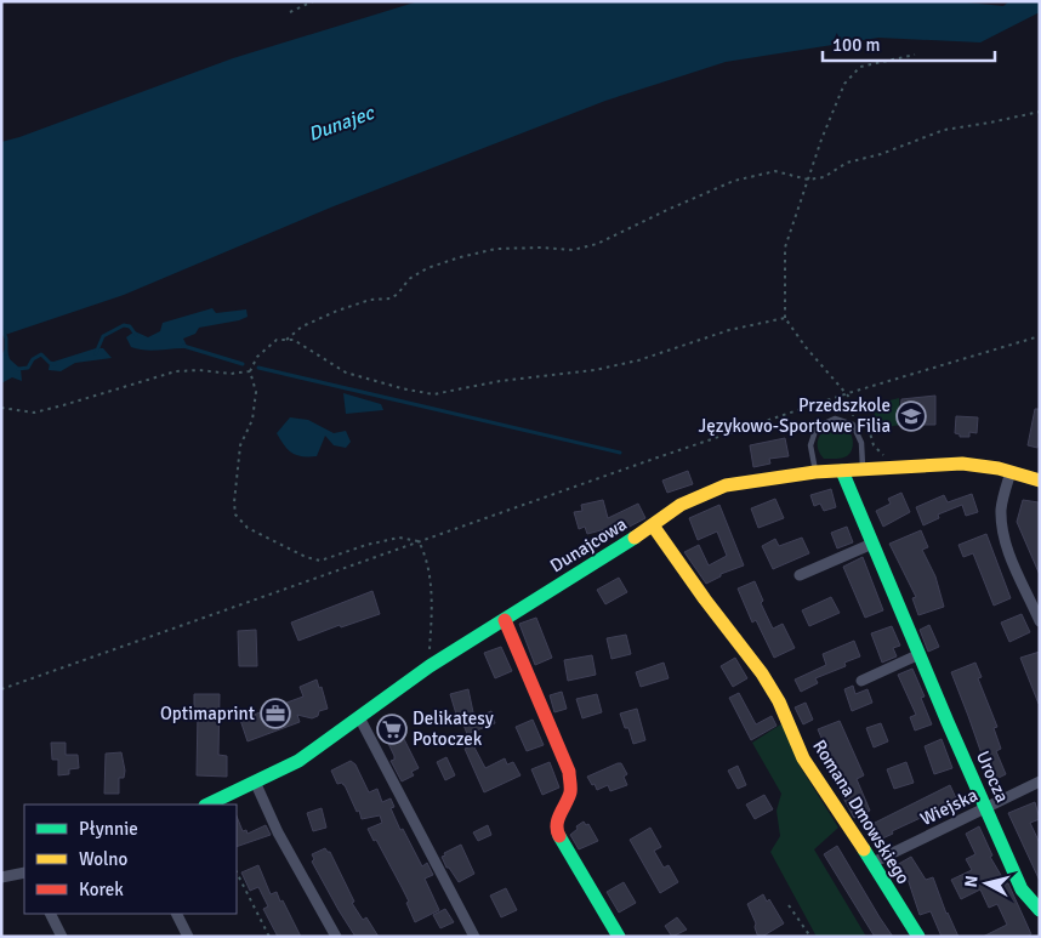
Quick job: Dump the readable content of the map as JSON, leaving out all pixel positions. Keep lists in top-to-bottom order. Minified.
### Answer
{"streets":{"street":["Dunajcowa","Urocza","Wiejska","Romana Dmowskiego"]},"crossings":[["Dunajcowa","Urocza"],["Dunajcowa","Romana Dmowskiego"],["Urocza","Wiejska"],["Wiejska","Romana Dmowskiego"]],"water":["Dunajec"],"places":{"school or university":["Przedszkole Językowo-Sportowe Filia"],"office":["Optimaprint"],"supermarket":["Delikatesy Potoczek"]},"legend":["Płynnie","Wolno","Korek"],"scale_bar":"100 m","north":"left"}
